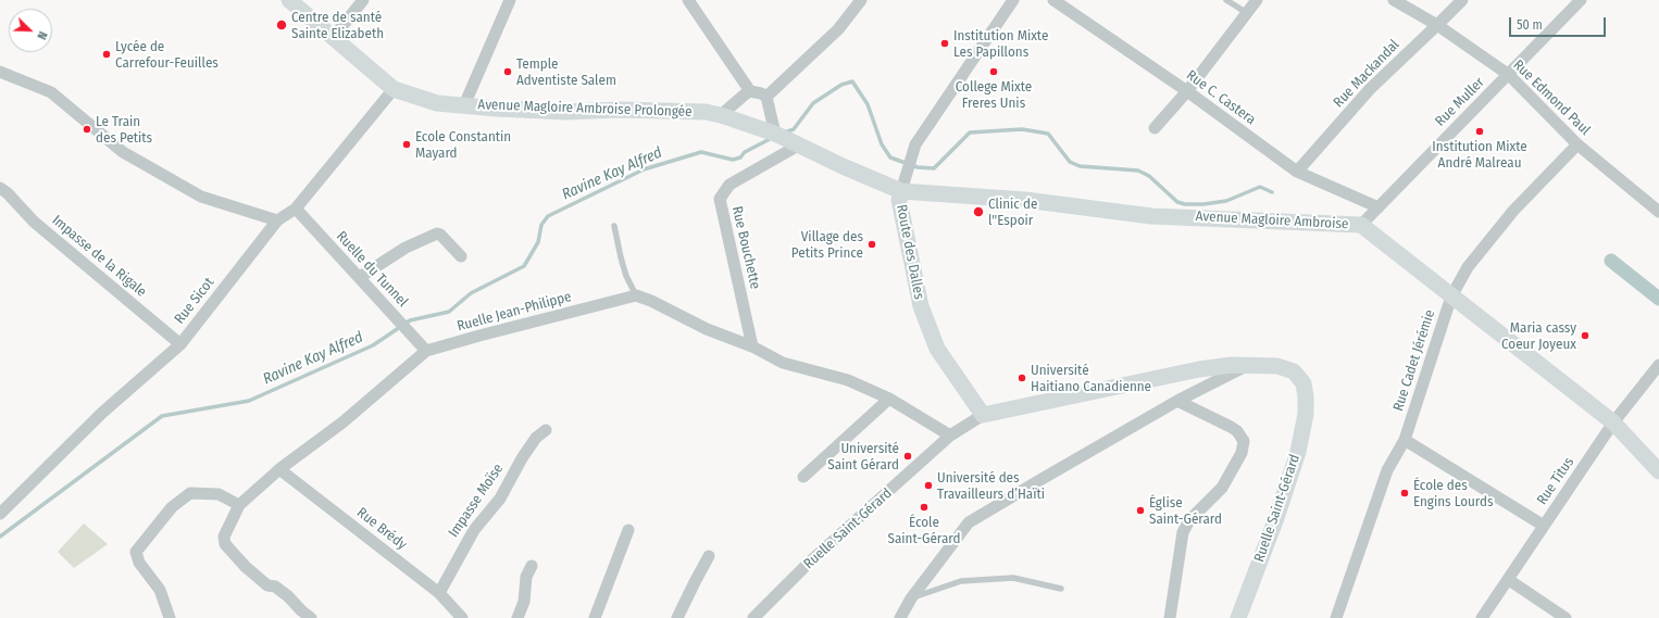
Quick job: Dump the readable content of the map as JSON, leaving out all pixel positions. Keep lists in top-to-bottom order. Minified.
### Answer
{"streets":{"street":["Rue Mackandal","Rue C. Castera","Rue Edmond Paul","Rue Muller","Avenue Magloire Ambroise Prolongée","Avenue Magloire Ambroise","Rue Bouchette","Route des Dalles","Impasse de la Rigale","Ruelle du Tunnel","Rue Sicot","Ruelle Jean-Philippe","Rue Cadet Jérémie","Rue Titus","Impasse Moïse","Ruelle Saint-Gérard","Rue Brédy"]},"crossings":[["Rue Mackandal","Rue C. Castera"],["Rue Mackandal","Rue Edmond Paul"],["Rue C. Castera","Rue Muller"],["Rue Edmond Paul","Rue Muller"],["Rue Edmond Paul","Rue Cadet Jérémie"],["Rue Muller","Avenue Magloire Ambroise"],["Avenue Magloire Ambroise Prolongée","Avenue Magloire Ambroise"],["Avenue Magloire Ambroise Prolongée","Rue Bouchette"],["Avenue Magloire Ambroise Prolongée","Route des Dalles"],["Avenue Magloire Ambroise Prolongée","Rue Sicot"],["Avenue Magloire Ambroise","Route des Dalles"],["Avenue Magloire Ambroise","Rue Cadet Jérémie"],["Avenue Magloire Ambroise","Rue Titus"],["Route des Dalles","Ruelle Saint-Gérard"],["Impasse de la Rigale","Rue Sicot"],["Ruelle du Tunnel","Rue Sicot"],["Ruelle du Tunnel","Ruelle Jean-Philippe"],["Ruelle Jean-Philippe","Rue Brédy"],["Impasse Moïse","Rue Brédy"]],"water":["Ravine Kay Alfred"],"places":["Centre de santé Sainte Elizabeth","Institution Mixte Les Papillons","Lycée de Carrefour-Feuilles","Temple Adventiste Salem","College Mixte Freres Unis","Le Train des Petits","Institution Mixte André Malreau","Ecole Constantin Mayard","Clinic de l\"Espoir","Village des Petits Prince","Maria cassy Coeur Joyeux","Université Haitiano Canadienne","Université Saint Gérard","Université des Travailleurs d’Haïti","École des Engins Lourds","École Saint-Gérard","Église Saint-Gérard"],"scale_bar":"50 m","north":"bottom right"}
